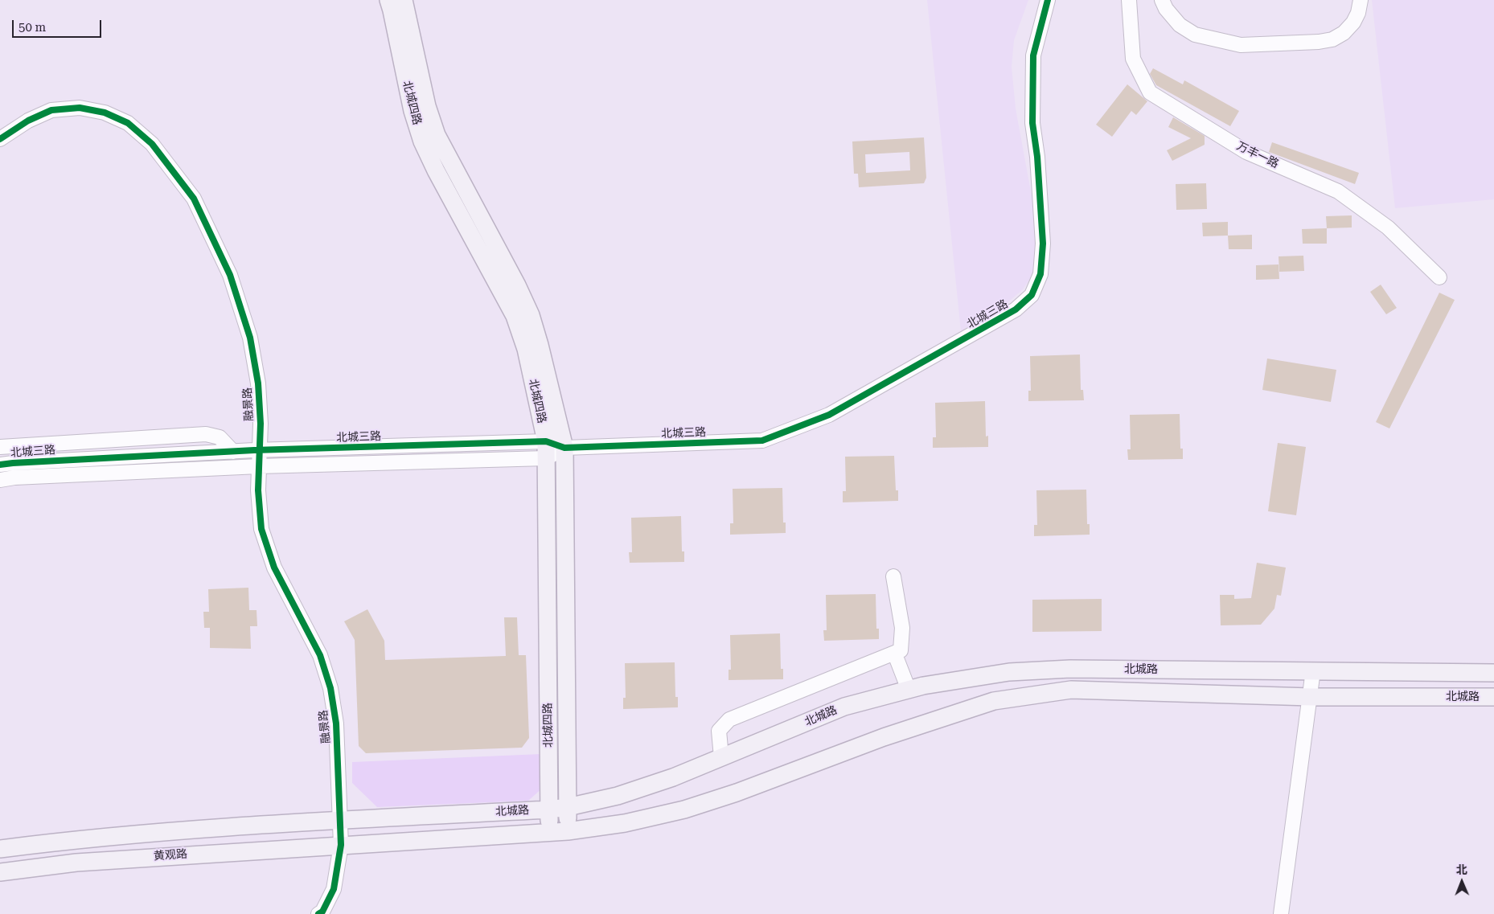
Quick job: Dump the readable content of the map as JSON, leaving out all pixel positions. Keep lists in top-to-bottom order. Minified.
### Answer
{"streets":{"main road":["北城四路","北城路","黄观路"],"street":["万丰一路","北城三路","融景路"]},"crossings":[["北城四路","北城三路"],["北城四路","北城路"],["北城三路","融景路"],["融景路","北城路"],["融景路","黄观路"],["北城路","黄观路"]],"scale_bar":"50 m","north":"top"}
